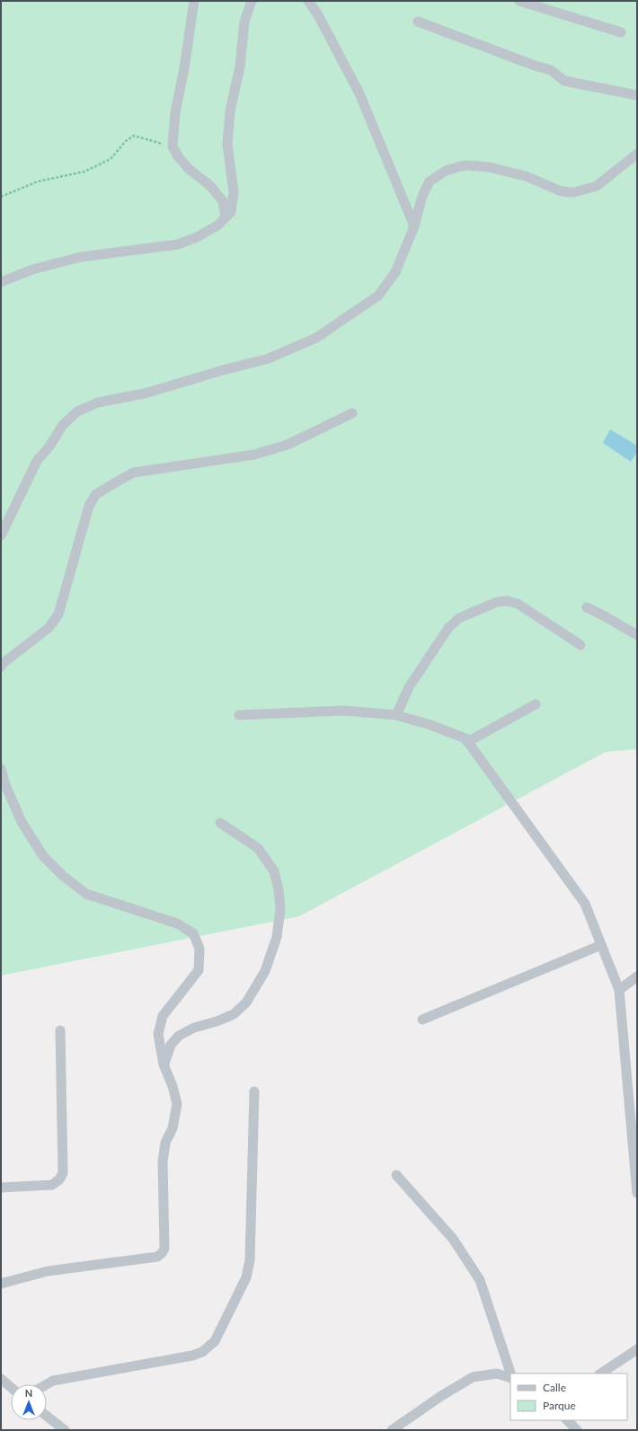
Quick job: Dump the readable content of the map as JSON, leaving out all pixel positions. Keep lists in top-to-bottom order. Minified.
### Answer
{"legend":["Calle","Parque"],"north":"top"}
